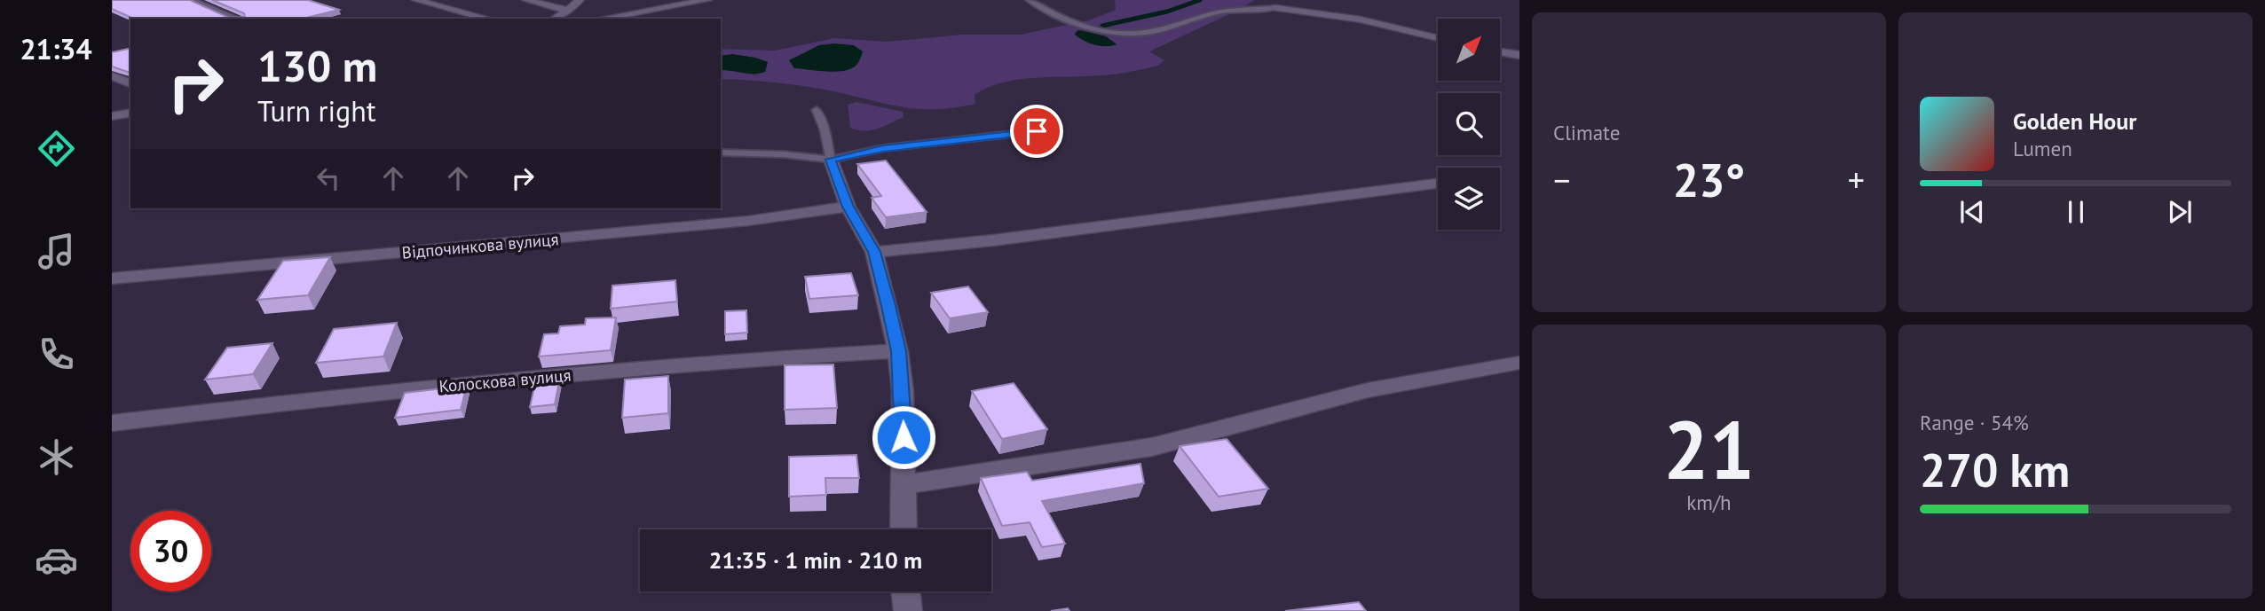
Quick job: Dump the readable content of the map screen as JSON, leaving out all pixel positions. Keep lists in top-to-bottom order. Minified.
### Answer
{"streets":{"street":["Відпочинкова вулиця","Колоскова вулиця"]},"north":"top right","page":{"tabs":"21:34","tile":["Climate",["21","km/h"],["Range · 54%","270 km"]],"turn":["130 m","Turn right"],"song":["Golden Hour","Lumen"],"heat":["−","23°","+"],"limit":"30","trip":"21:35 · 1 min · 210 m"}}
